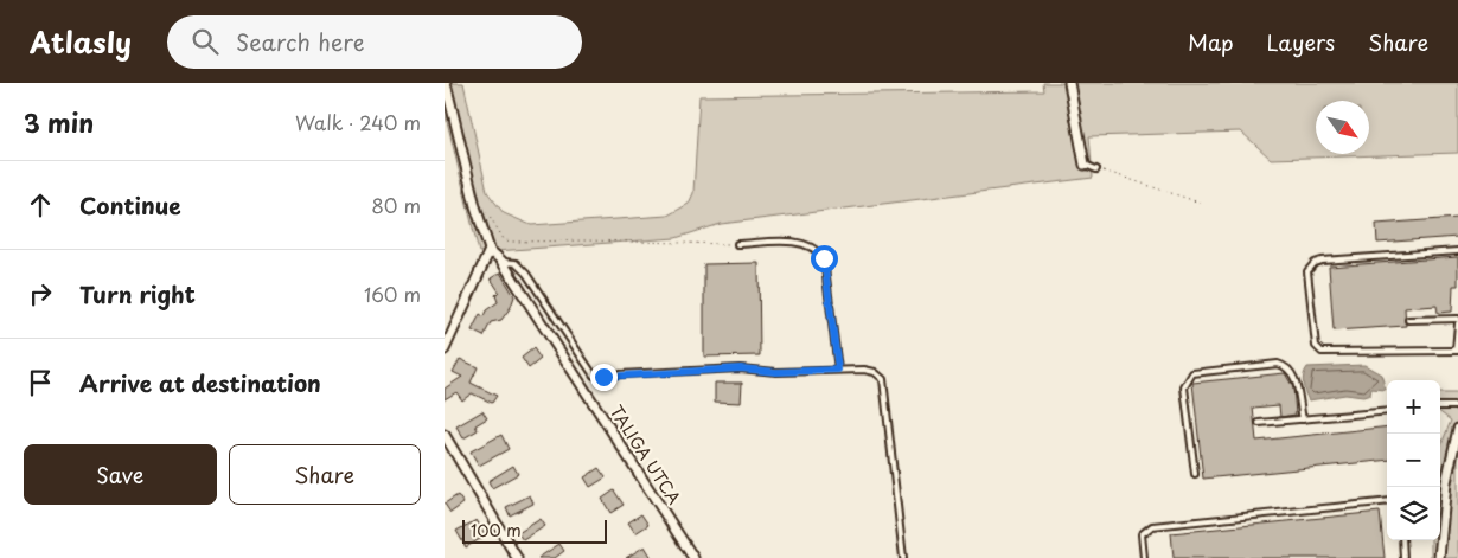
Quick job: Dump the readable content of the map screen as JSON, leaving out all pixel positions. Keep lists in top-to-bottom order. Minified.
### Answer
{"streets":{"street":["TALIGA UTCA"]},"scale_bar":"100 m","north":"bottom right","page":{"header":"Atlasly","search":"Search here","nav":["Map","Layers","Share"],"heading":["3 min","Walk · 240 m"],"list":[["Continue","80 m"],["Turn right","160 m"],"Arrive at destination"],"map_buttons":["+","−"],"buttons":["Save","Share"],"scale":"100 m"}}
